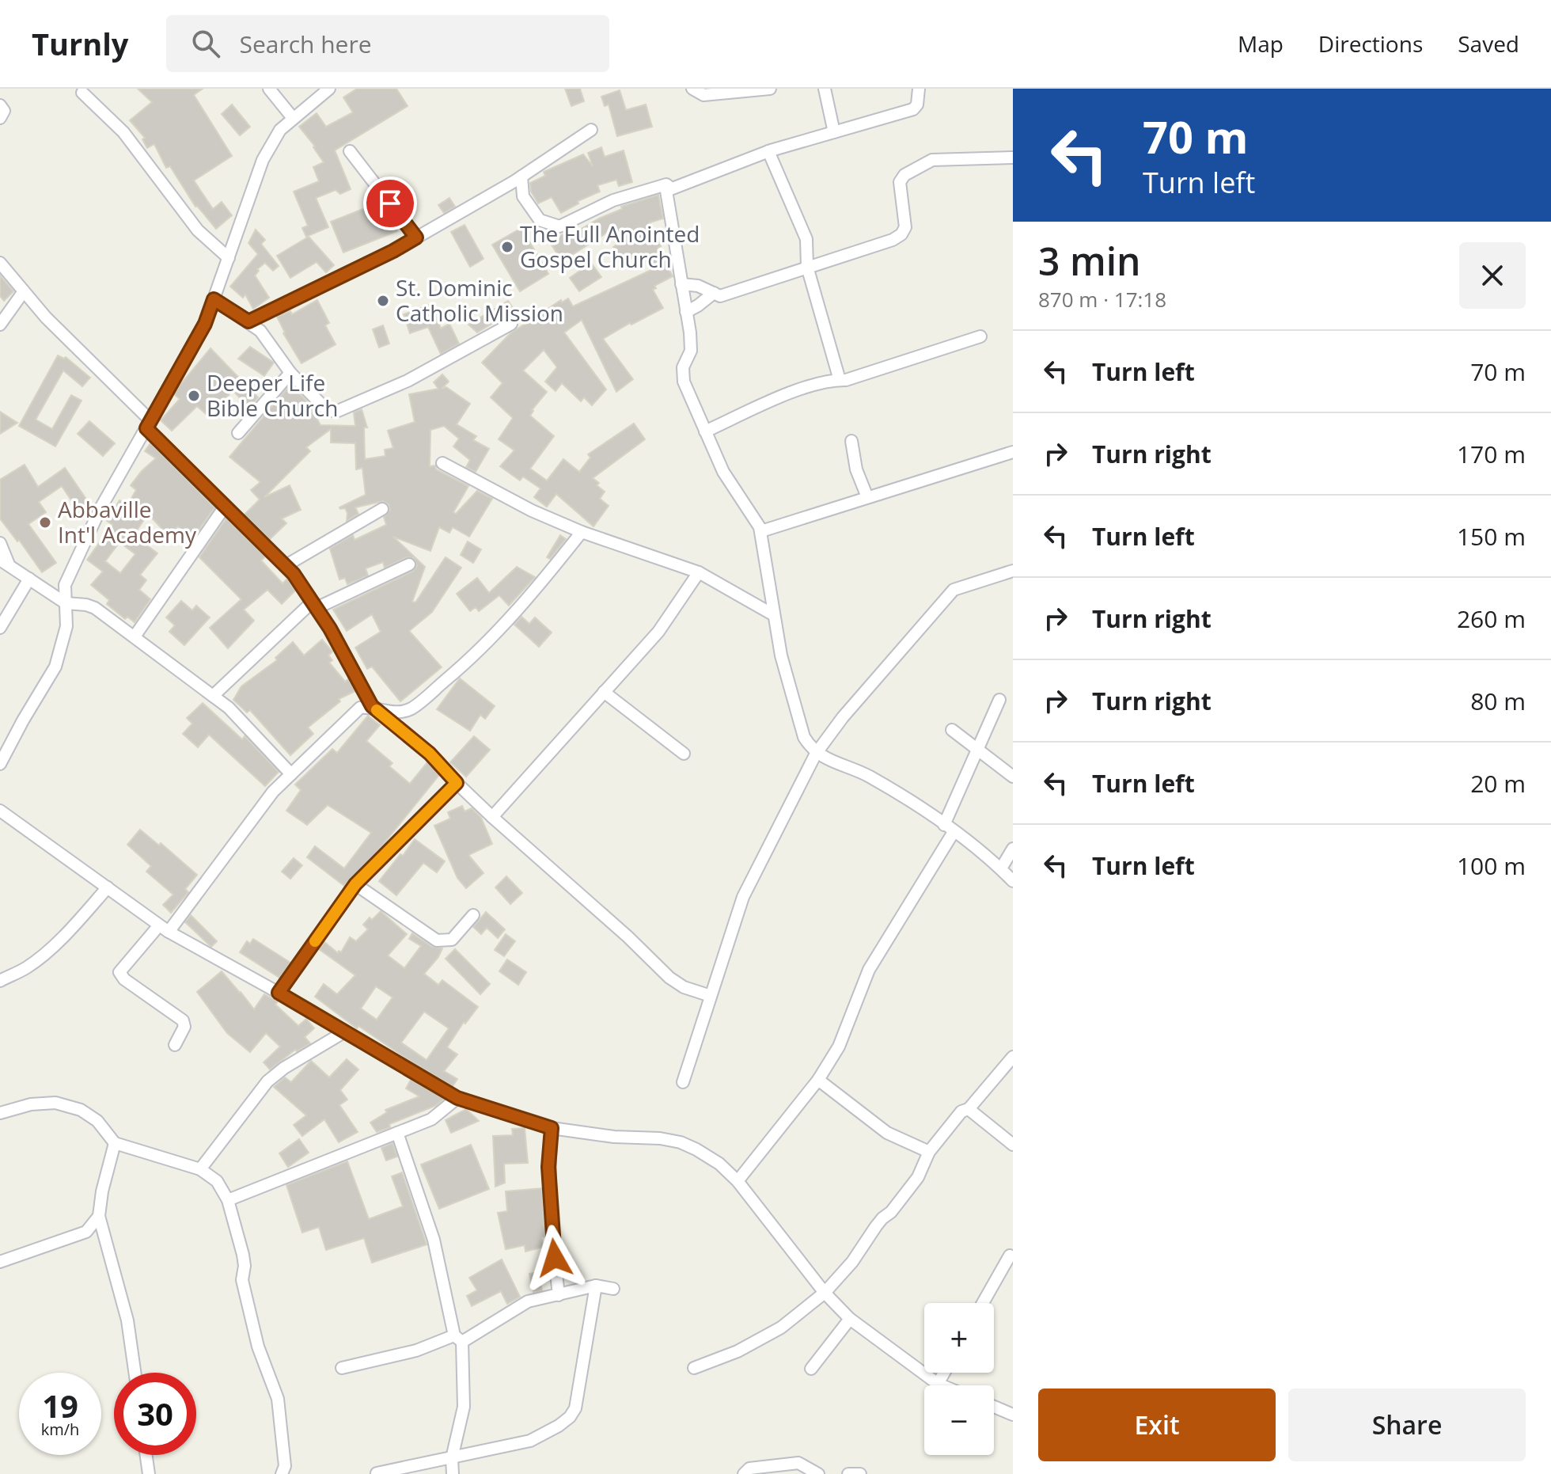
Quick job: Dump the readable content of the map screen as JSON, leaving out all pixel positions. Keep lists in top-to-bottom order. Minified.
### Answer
{"places":["The Full Anointed Gospel Church","St. Dominic Catholic Mission","Deeper Life Bible Church","Abbaville Int'l Academy"],"page":{"header":"Turnly","search":"Search here","nav":["Map","Directions","Saved"],"turn":["70 m","Turn left"],"heading":["3 min","870 m · 17:18"],"list":[{"name":"Turn left","value":"70 m"},{"name":"Turn right","value":"170 m"},{"name":"Turn left","value":"150 m"},{"name":"Turn right","value":"260 m"},{"name":"Turn right","value":"80 m"},{"name":"Turn left","value":"20 m"},{"name":"Turn left","value":"100 m"}],"map_buttons":["+","−"],"speed":"19 km/h","limit":"30","buttons":["Exit","Share"]}}
